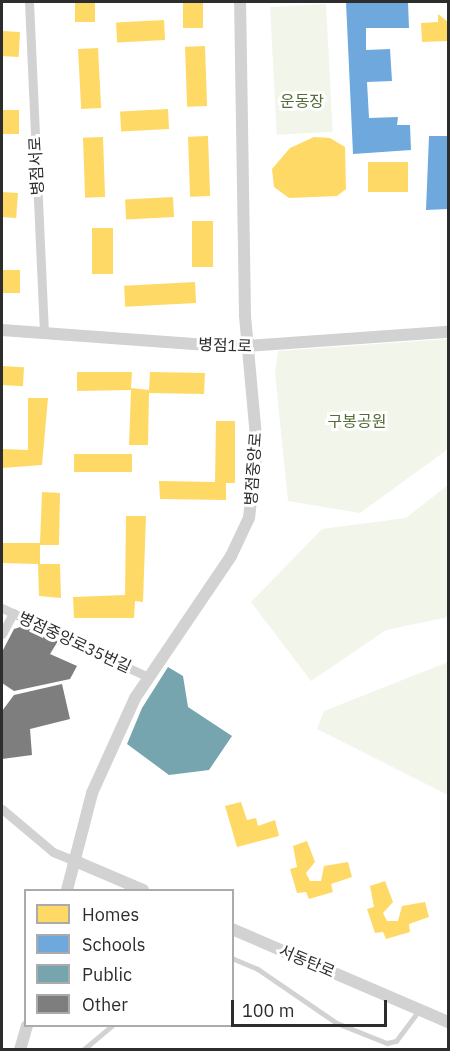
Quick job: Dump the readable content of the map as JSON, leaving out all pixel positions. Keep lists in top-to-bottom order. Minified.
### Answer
{"streets":{"street":["병점서로","병점1로","병점중앙로","병점중앙로35번길","서동탄로"]},"crossings":[["병점서로","병점1로"],["병점1로","병점중앙로"],["병점중앙로","병점중앙로35번길"]],"parks":["운동장","구봉공원"],"legend":["Homes","Schools","Public","Other"],"scale_bar":"100 m"}
